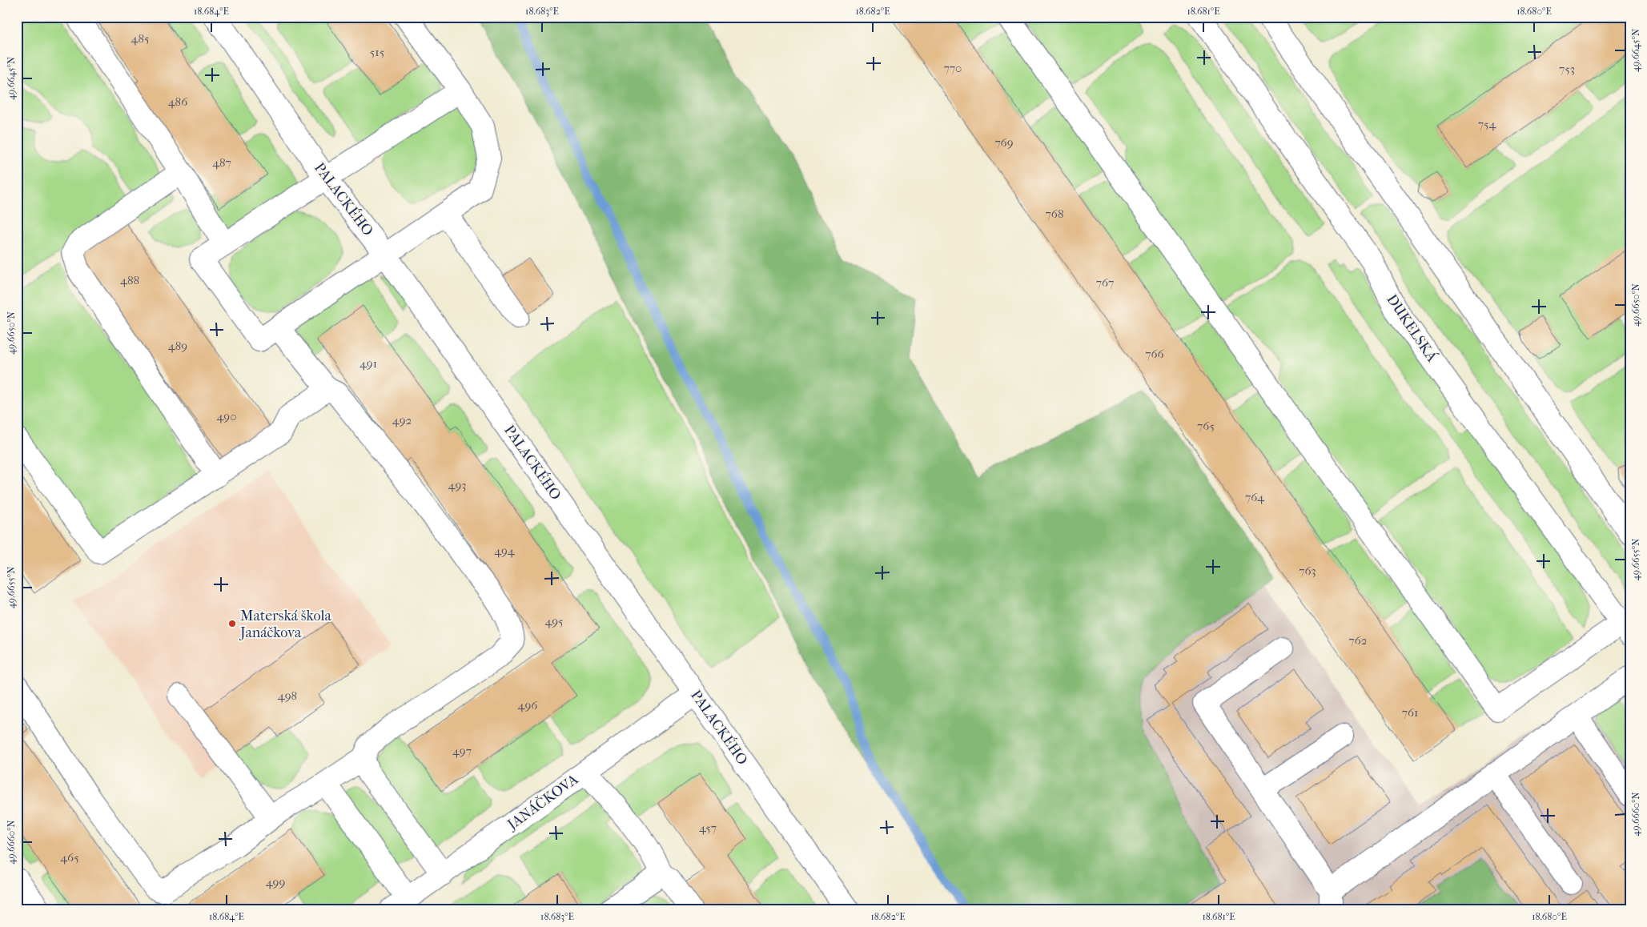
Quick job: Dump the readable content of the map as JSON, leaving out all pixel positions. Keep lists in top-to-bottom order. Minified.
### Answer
{"streets":{"street":["PALACKÉHO","DUKELSKÁ","JANÁČKOVA"]},"crossings":[["PALACKÉHO","JANÁČKOVA"]],"places":["Materská škola Janáčkova"],"house_numbers":["485","515","770","753","486","754","769","487","768","488","767","489","766","491","490","492","765","493","764","494","763","495","762","498","496","761","497","457","465","499"],"coordinates":["18.684°E","18.683°E","18.682°E","18.681°E","18.680°E","49.6645°N","49.6650°N","49.6655°N","49.6660°N"]}
